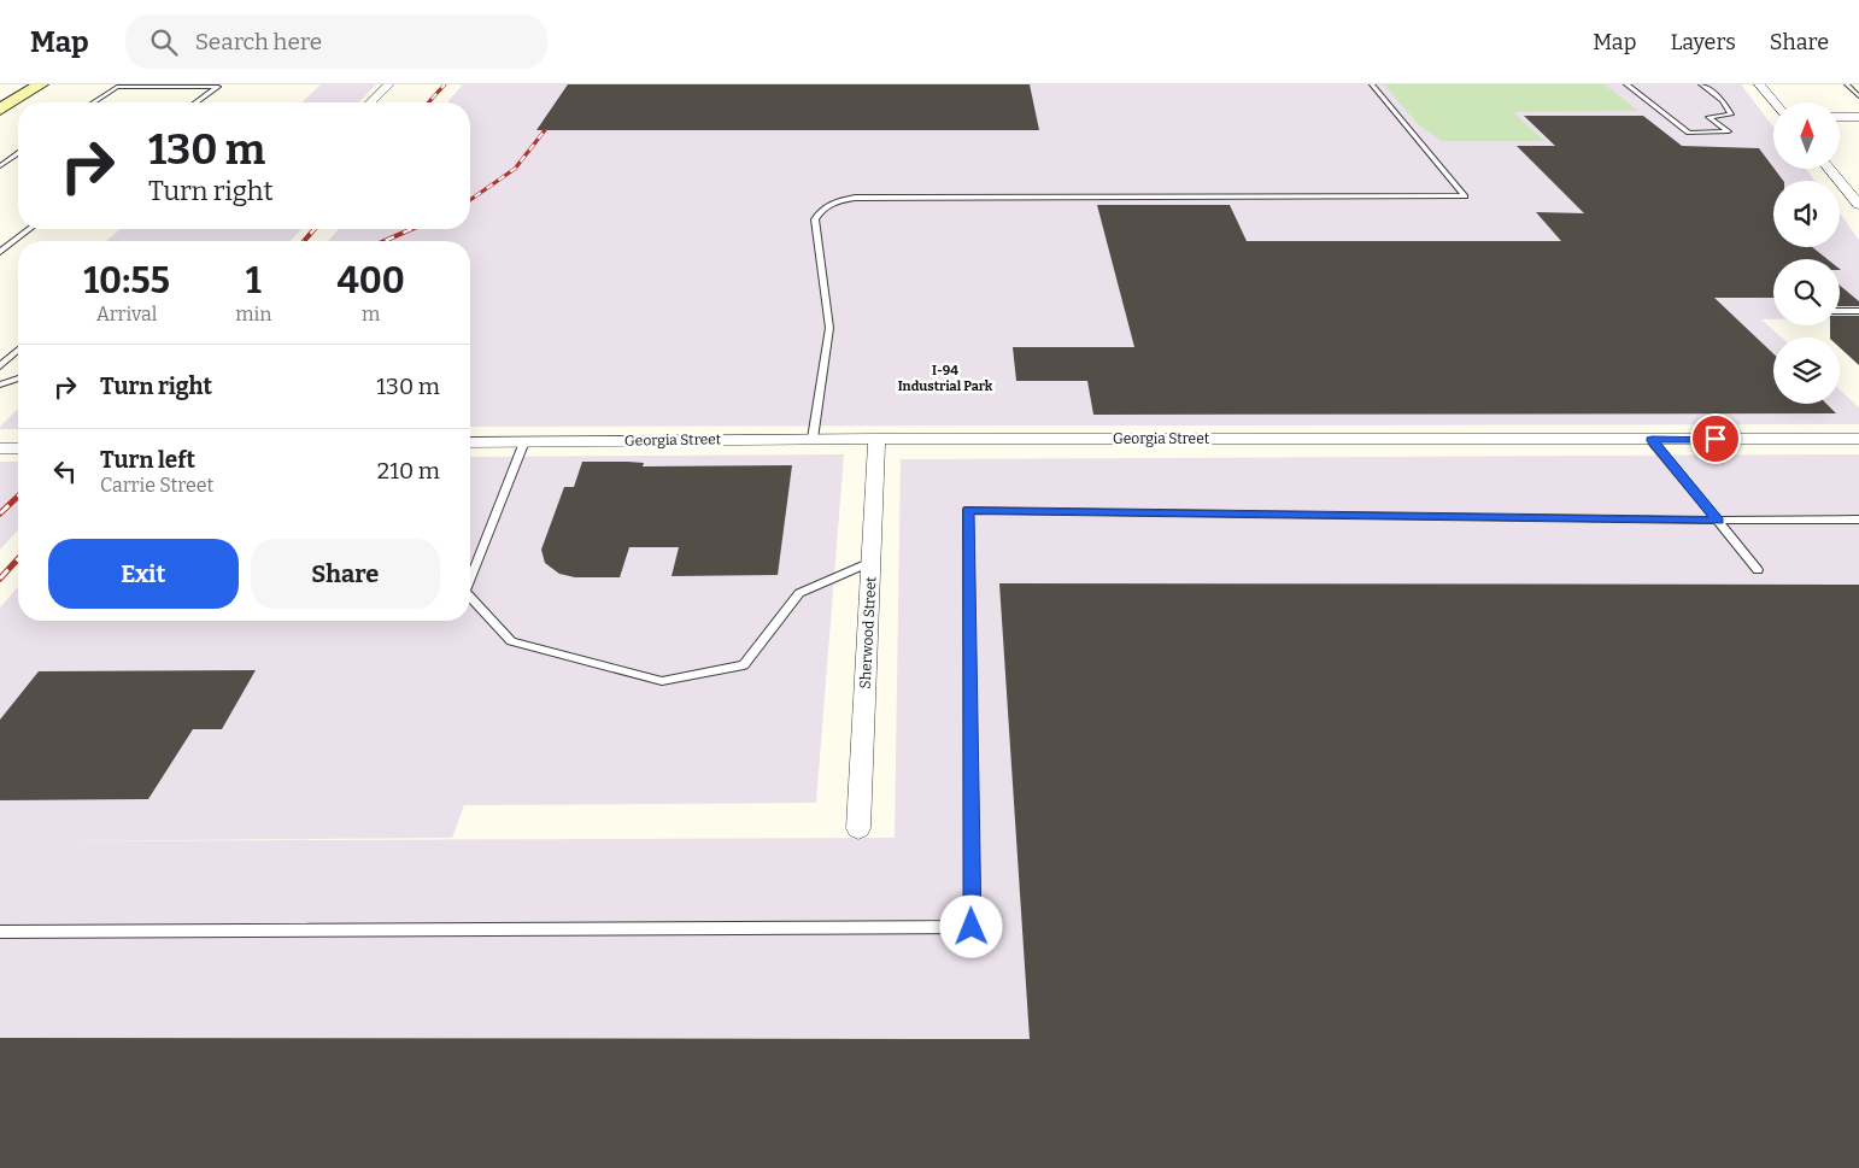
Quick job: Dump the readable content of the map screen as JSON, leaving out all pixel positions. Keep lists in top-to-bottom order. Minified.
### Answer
{"streets":{"street":["Georgia Street","Sherwood Street"]},"crossings":[["Georgia Street","Sherwood Street"]],"districts":["I-94 Industrial Park"],"north":"top","page":{"header":"Map","search":"Search here","nav":["Map","Layers","Share"],"turn":["130 m","Turn right"],"eta":["10:55","Arrival","1","min","400","m"],"list":[{"name":"Turn right","value":"130 m"},{"name":"Turn left","note":"Carrie Street","value":"210 m"}],"buttons":["Exit","Share"]}}
